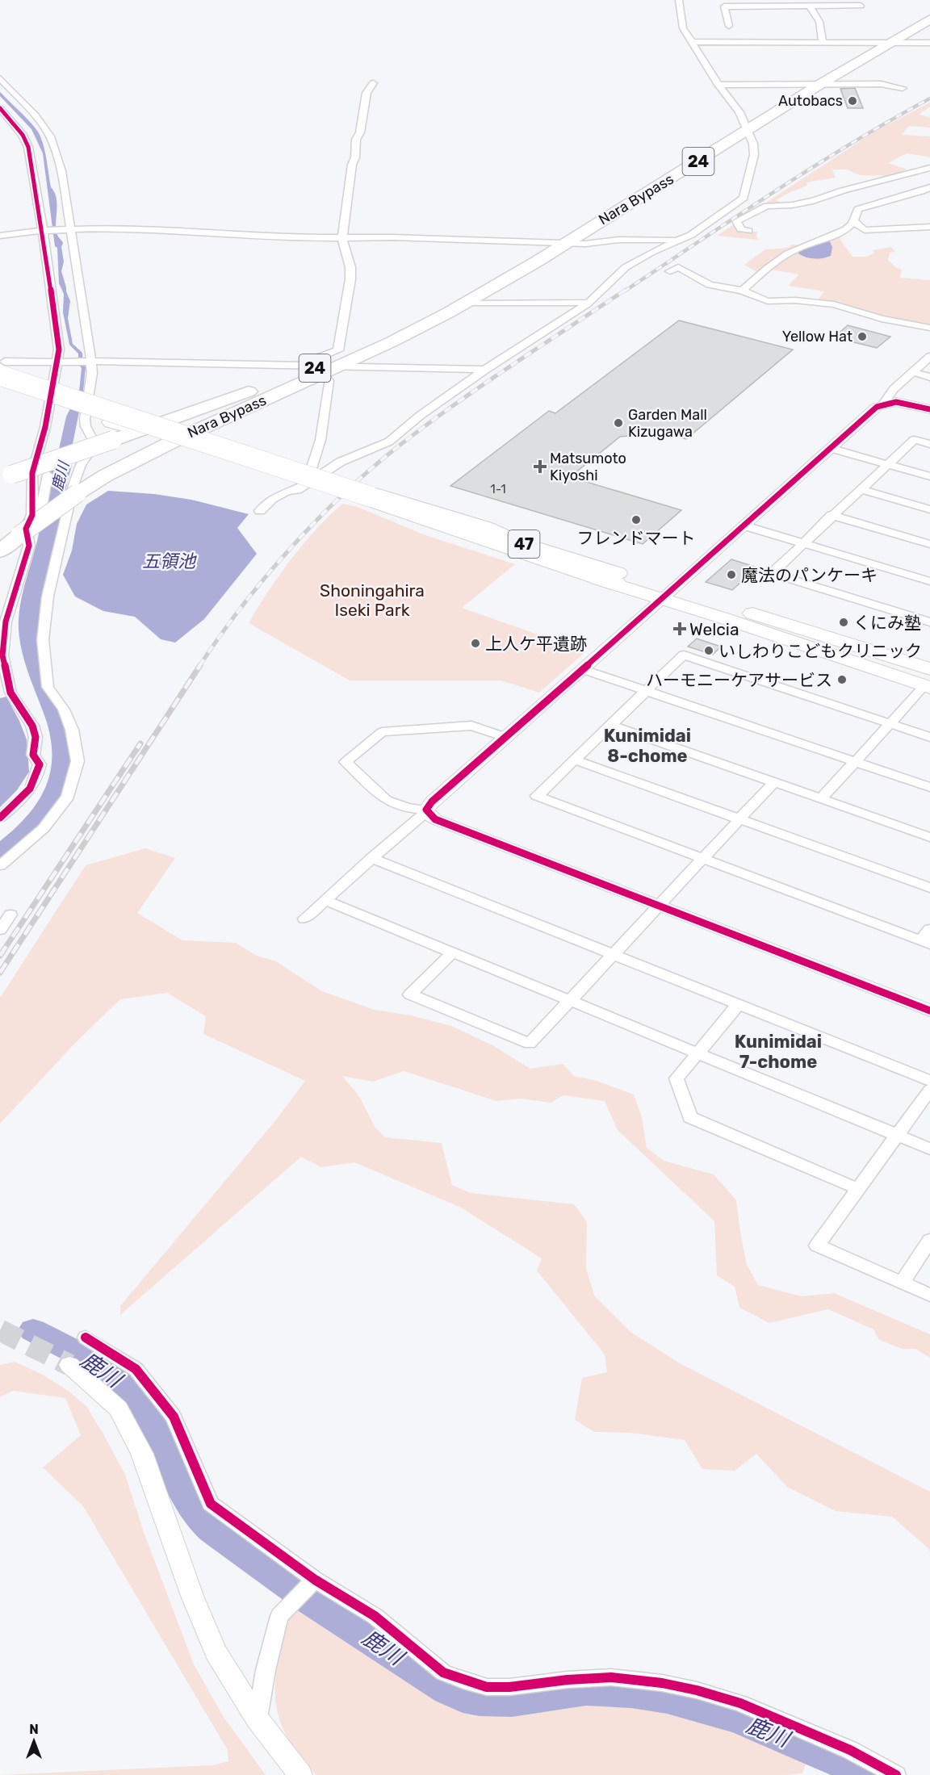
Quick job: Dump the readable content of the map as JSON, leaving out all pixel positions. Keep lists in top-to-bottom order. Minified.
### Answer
{"streets":{"highway":["24","Nara Bypass"],"main road":["47"]},"districts":["Kunimidai 8-chome","Kunimidai 7-chome"],"water":["鹿川","五領池"],"parks":["Shoningahira Iseki Park"],"places":{"other":["Autobacs","Yellow Hat","Garden Mall Kizugawa","フレンドマート","魔法のパンケーキ","くにみ塾","上人ケ平遺跡","いしわりこどもクリニック","ハーモニーケアサービス"],"health":["Matsumoto Kiyoshi","Welcia"]},"house_numbers":["1-1"],"north":"top"}
